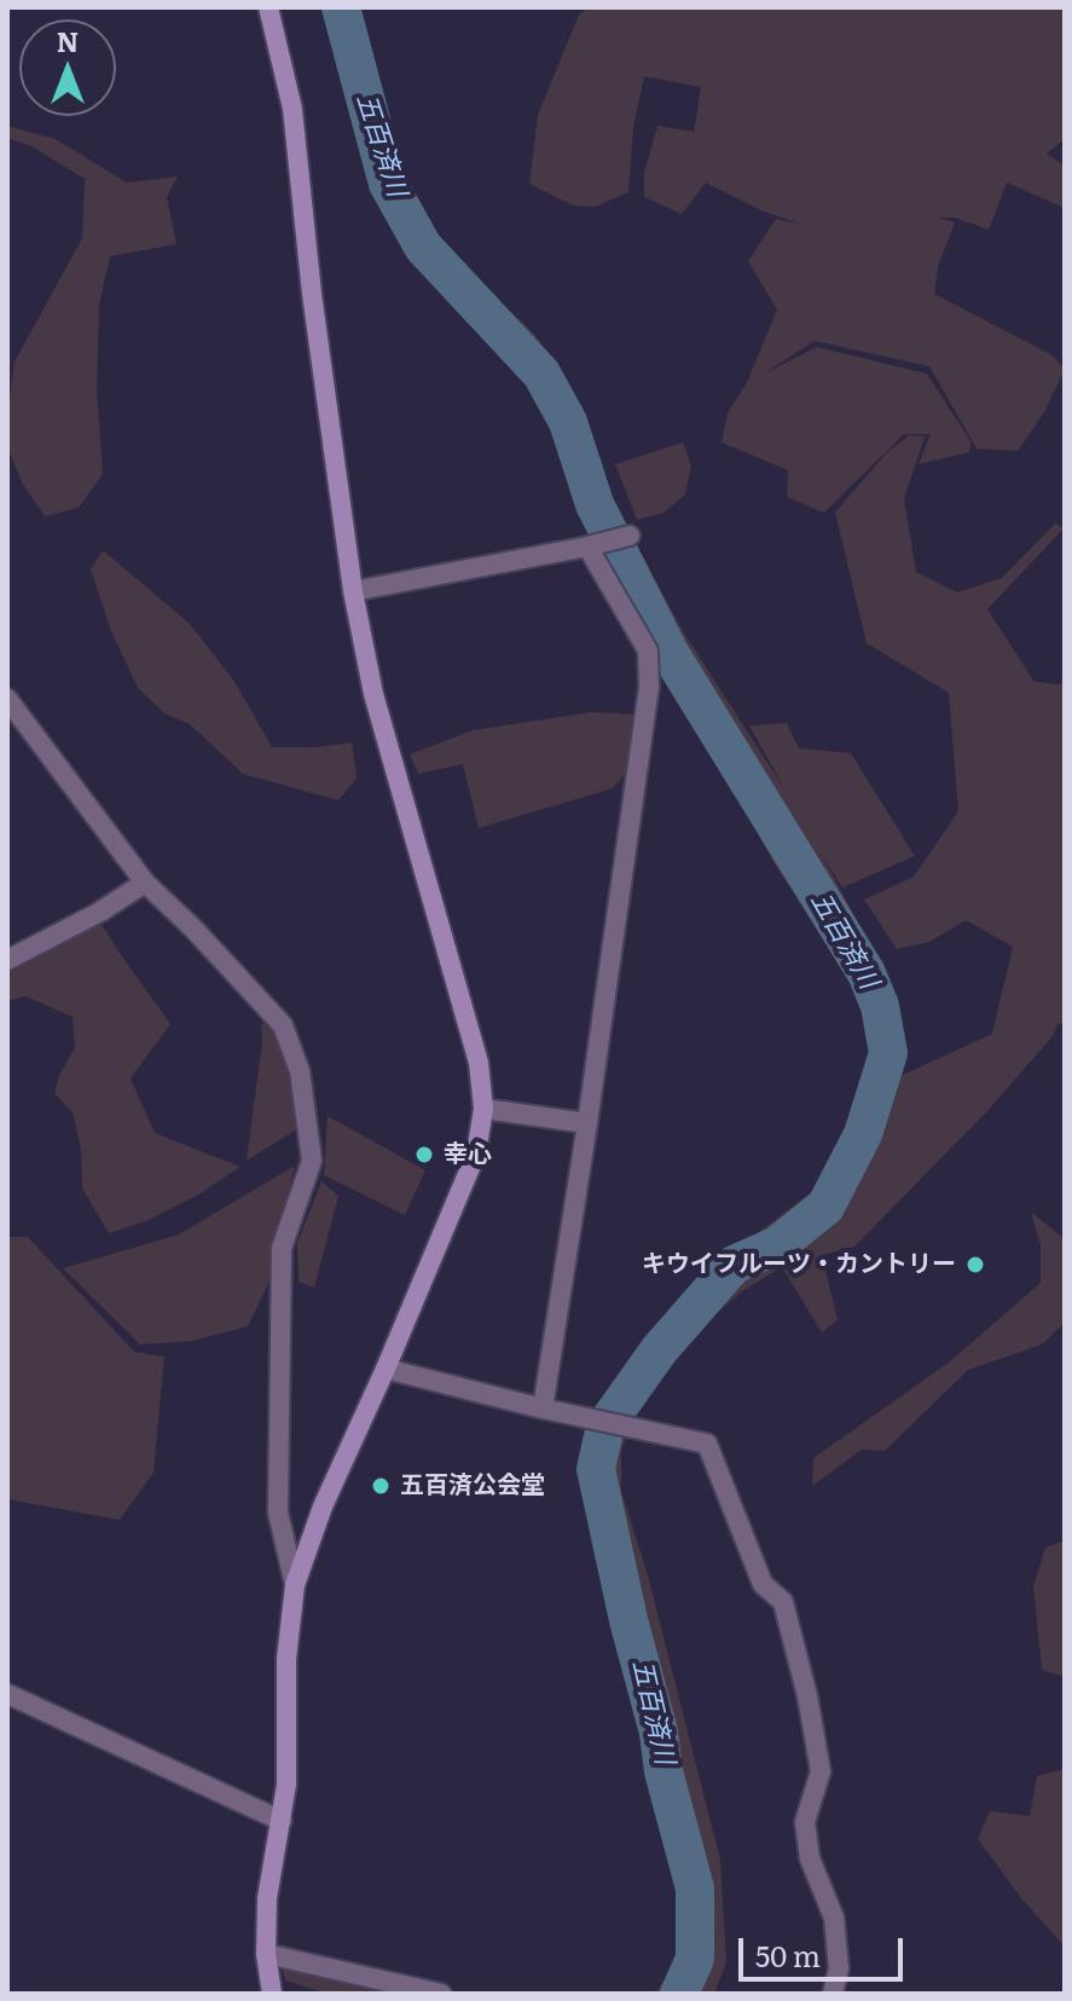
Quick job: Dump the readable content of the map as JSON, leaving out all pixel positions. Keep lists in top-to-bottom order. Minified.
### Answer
{"water":["五百済川"],"places":["幸心","キウイフルーツ・カントリー","五百済公会堂"],"scale_bar":"50 m","north":"top"}
